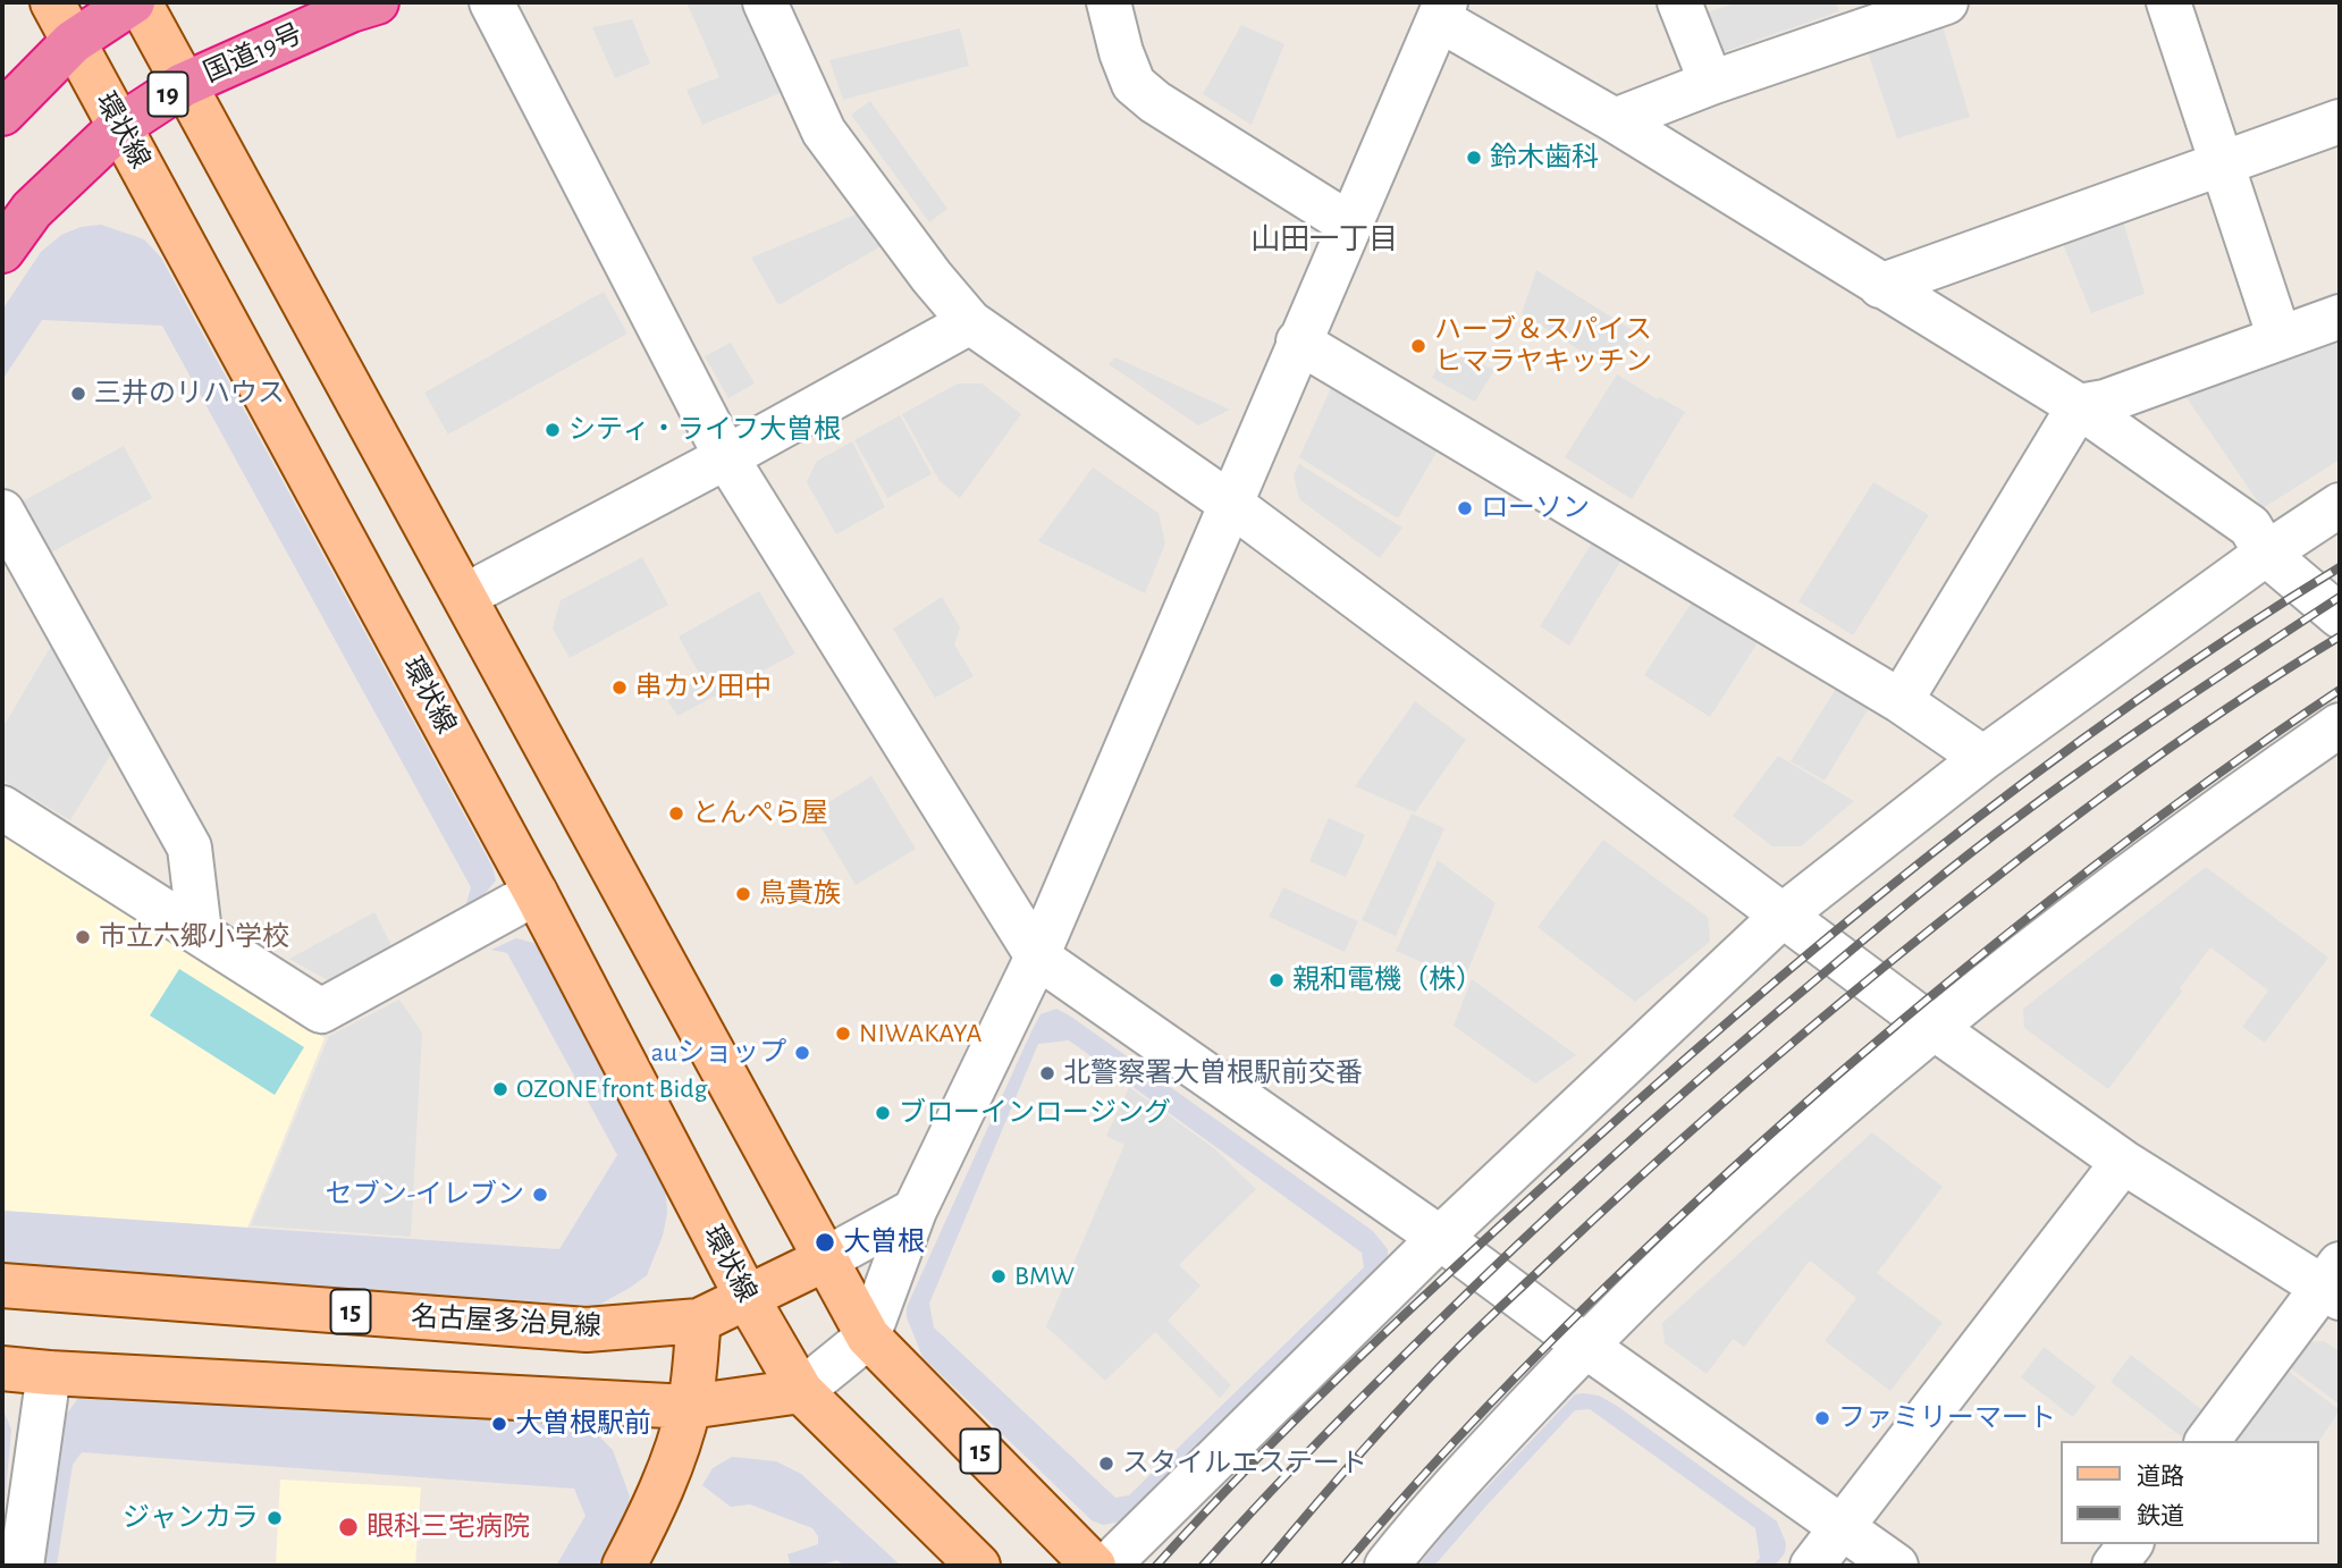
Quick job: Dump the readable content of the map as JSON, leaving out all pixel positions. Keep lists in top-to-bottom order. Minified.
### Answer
{"streets":{"highway":["国道19号","19"],"main road":["環状線","15","名古屋多治見線"]},"crossings":[["国道19号","環状線"],["環状線","名古屋多治見線"],["15","名古屋多治見線"]],"districts":["山田一丁目"],"places":["鈴木歯科","ハーブ＆スパイス ヒマラヤキッチン","三井のリハウス","シティ・ライフ大曽根","ローソン","串カツ田中","とんぺら屋","鳥貴族","市立六郷小学校","親和電機（株）","NIWAKAYA","auショップ","北警察署大曽根駅前交番","OZONE front Bidg","ブローインロージング","セブン-イレブン","大曽根","BMW","ファミリーマート","大曽根駅前","スタイルエステート","ジャンカラ","眼科三宅病院"],"legend":["道路","鉄道"]}
